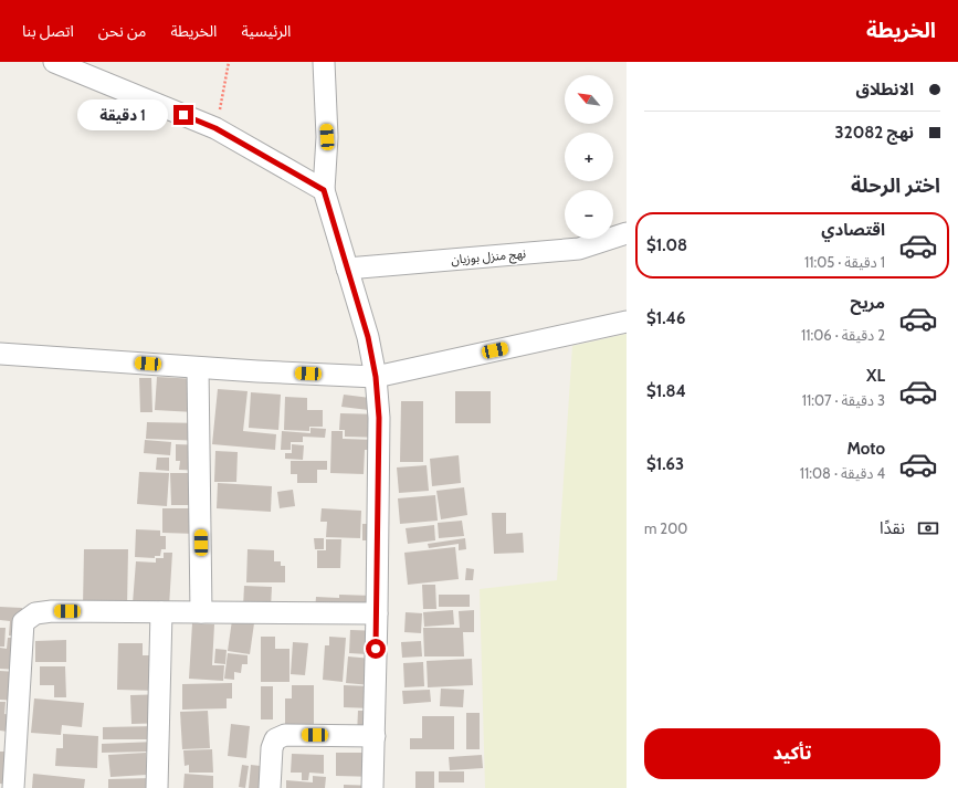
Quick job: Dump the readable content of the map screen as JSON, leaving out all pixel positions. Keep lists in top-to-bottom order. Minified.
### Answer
{"streets":{"street":["نهج منزل بوزيان"]},"north":"top left","page":{"header":"الخريطة","nav":["الرئيسية","الخريطة","من نحن","اتصل بنا"],"banner":["الانطلاق","نهج 32082"],"map_buttons":["+","−"],"bubble":"1 دقيقة","heading":"اختر الرحلة","list":[{"name":"اقتصادي","note":"1 دقيقة · 11:05","value":"$1.08"},{"name":"مريح","note":"2 دقيقة · 11:06","value":"$1.46"},{"name":"XL","note":"3 دقيقة · 11:07","value":"$1.84"},{"name":"Moto","note":"4 دقيقة · 11:08","value":"$1.63"}],"pay":["نقدًا","200 m"],"buttons":"تأكيد"}}
